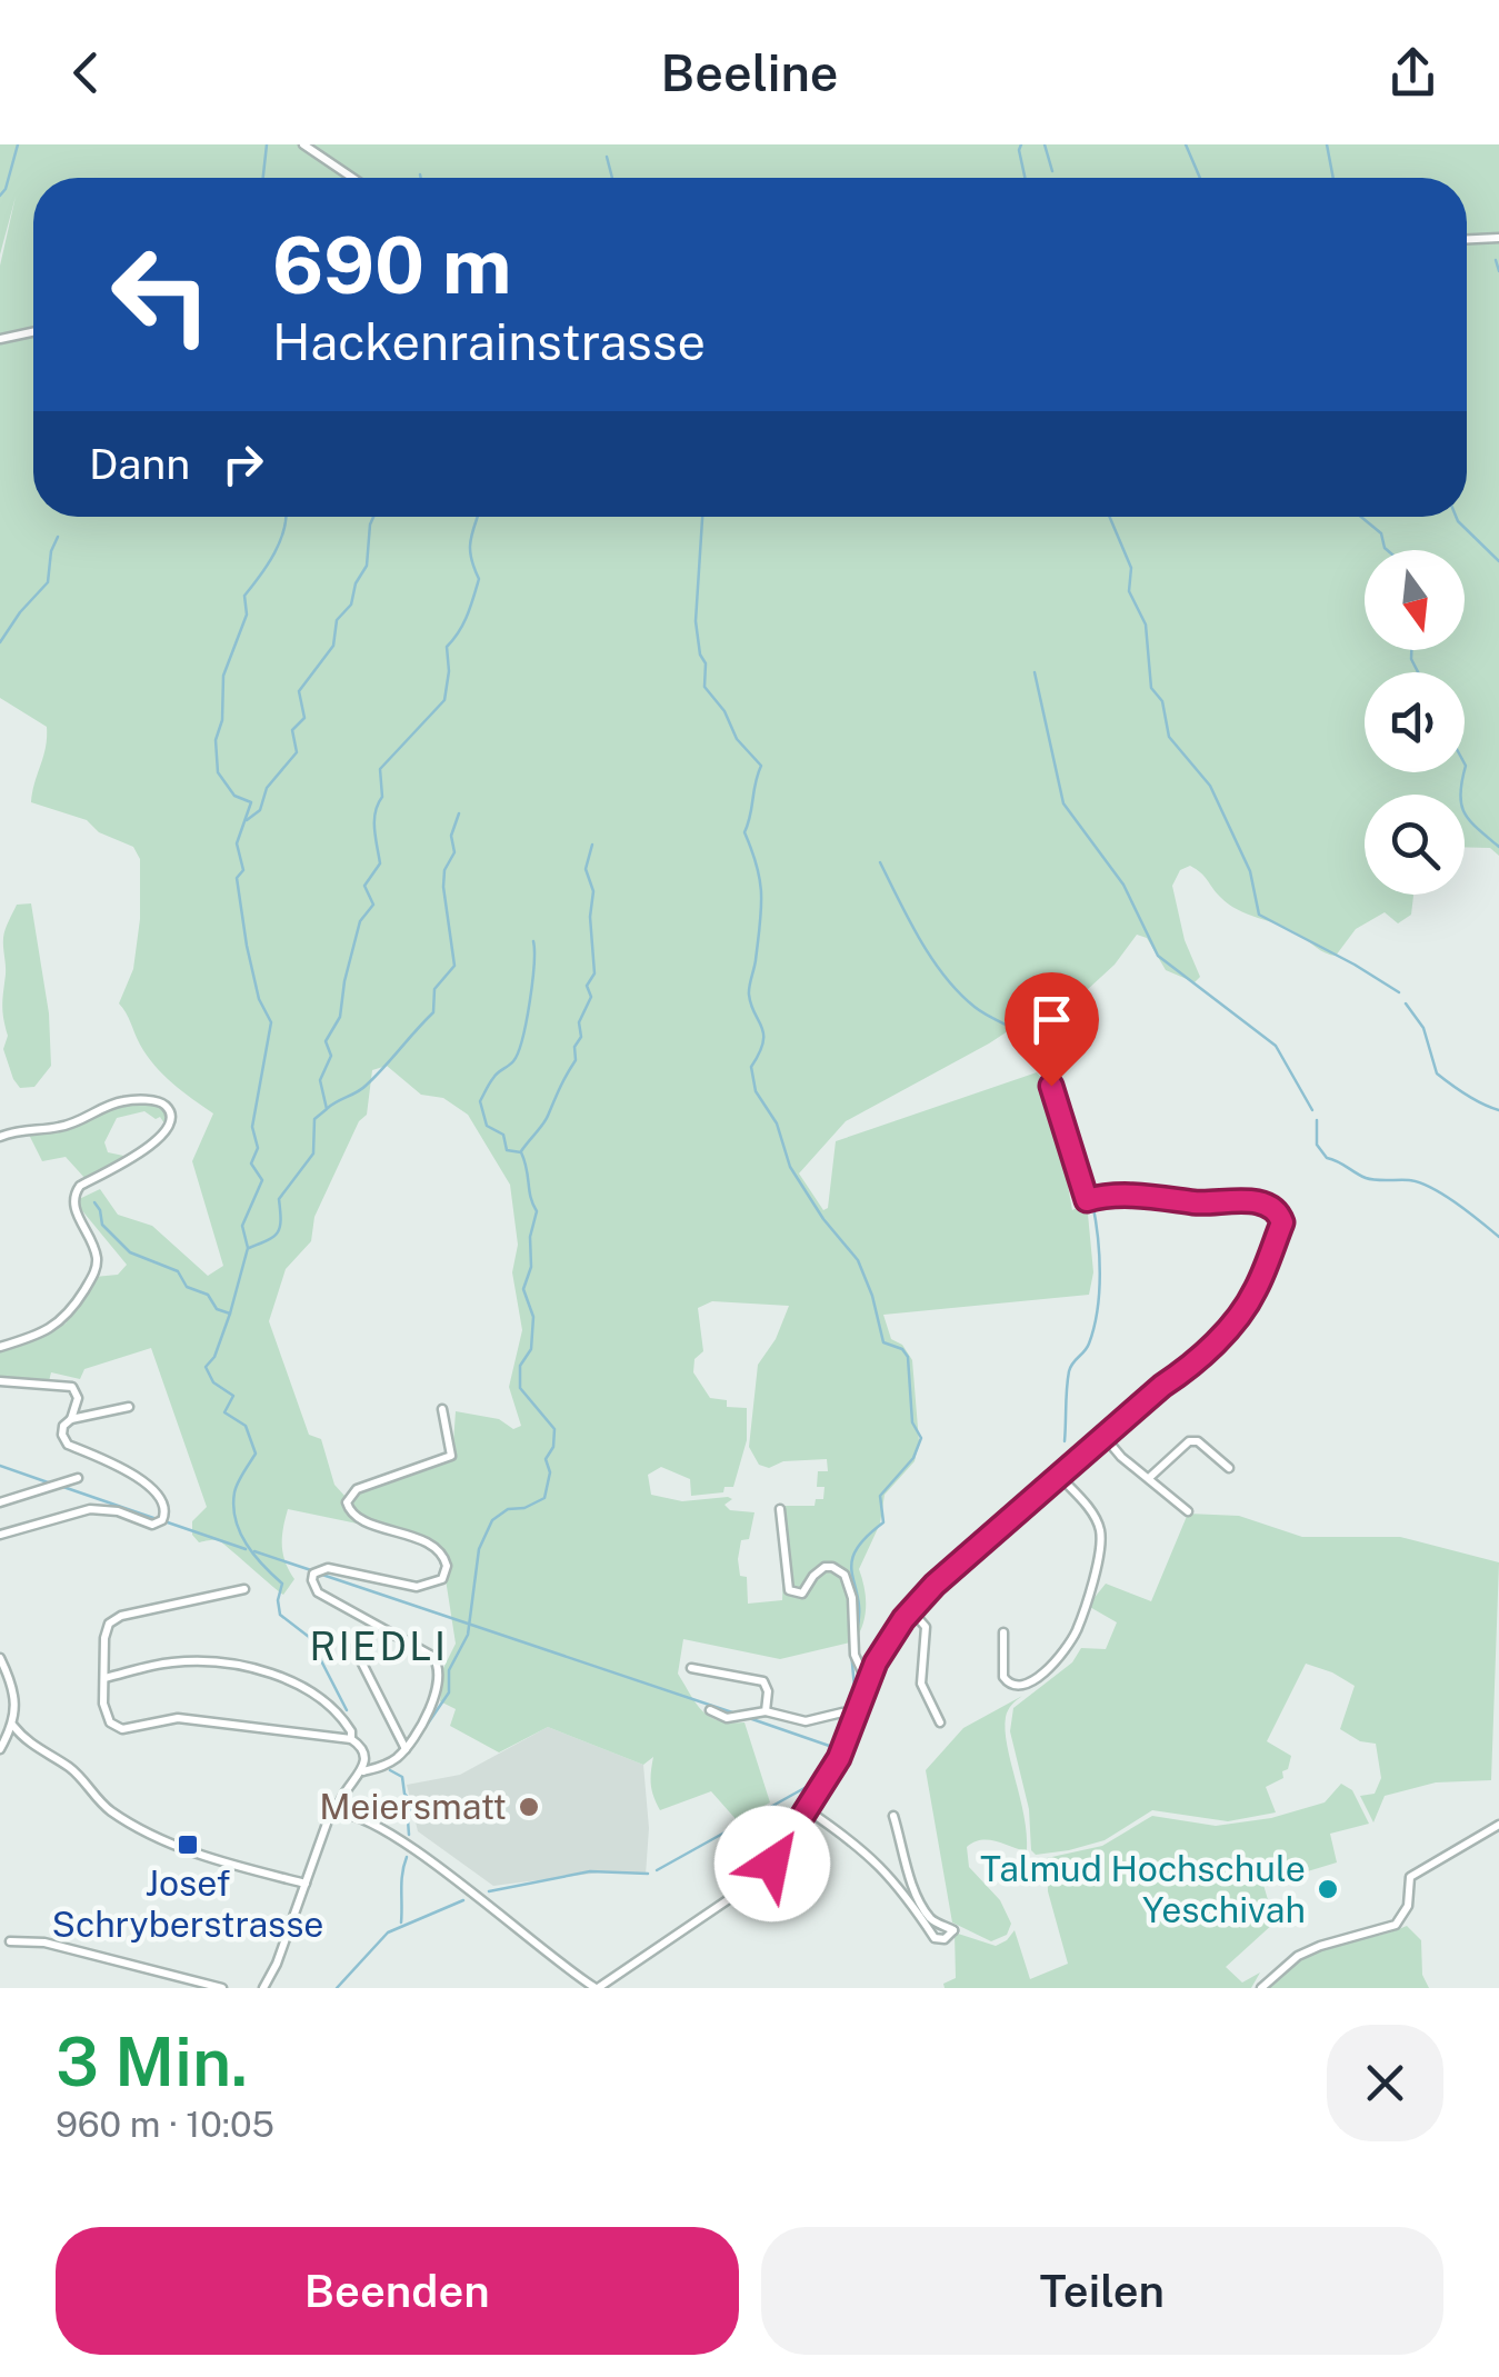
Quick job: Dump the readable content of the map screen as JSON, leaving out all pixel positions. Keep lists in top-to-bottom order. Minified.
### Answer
{"districts":["RIEDLI"],"places":{"other":["Meiersmatt","Talmud Hochschule Yeschivah"],"transit":["Josef Schryberstrasse"]},"north":"bottom","page":{"header":"Beeline","turn":["690 m","Hackenrainstrasse"],"then":"Dann","heading":["3 Min.","960 m · 10:05"],"buttons":["Beenden","Teilen"]}}
